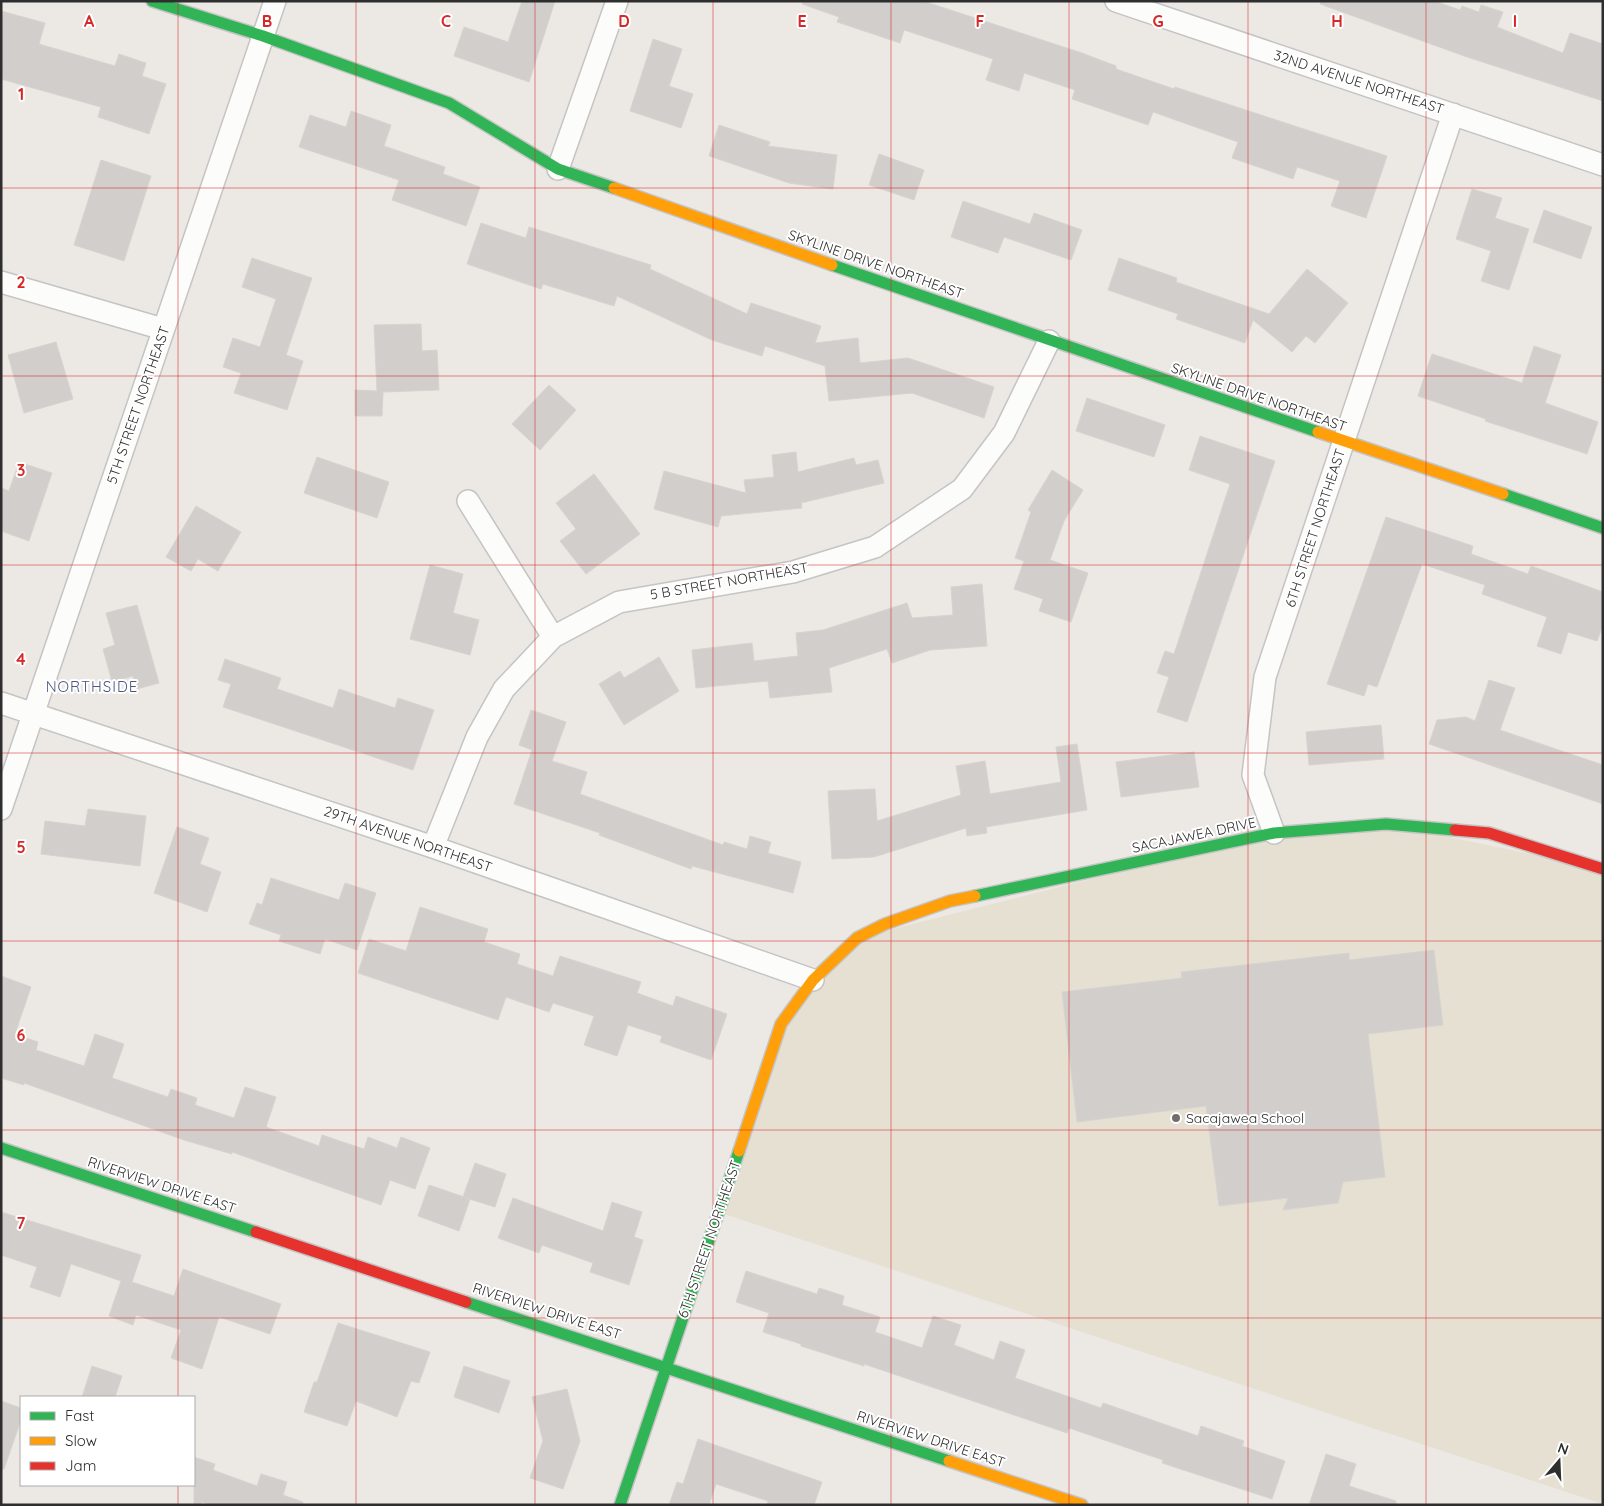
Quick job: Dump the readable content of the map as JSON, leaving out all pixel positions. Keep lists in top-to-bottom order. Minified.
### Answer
{"streets":{"street":["32ND AVENUE NORTHEAST","SKYLINE DRIVE NORTHEAST","5TH STREET NORTHEAST","6TH STREET NORTHEAST","5 B STREET NORTHEAST","SACAJAWEA DRIVE","29TH AVENUE NORTHEAST","RIVERVIEW DRIVE EAST"]},"crossings":[["32ND AVENUE NORTHEAST","6TH STREET NORTHEAST"],["SKYLINE DRIVE NORTHEAST","5TH STREET NORTHEAST"],["SKYLINE DRIVE NORTHEAST","6TH STREET NORTHEAST"],["SKYLINE DRIVE NORTHEAST","5 B STREET NORTHEAST"],["5TH STREET NORTHEAST","29TH AVENUE NORTHEAST"],["6TH STREET NORTHEAST","SACAJAWEA DRIVE"],["6TH STREET NORTHEAST","29TH AVENUE NORTHEAST"],["6TH STREET NORTHEAST","RIVERVIEW DRIVE EAST"],["5 B STREET NORTHEAST","29TH AVENUE NORTHEAST"],["SACAJAWEA DRIVE","29TH AVENUE NORTHEAST"]],"districts":["NORTHSIDE"],"places":["Sacajawea School"],"legend":["Fast","Slow","Jam"],"north":"top","grid":{"columns":["A","B","C","D","E","F","G","H","I"],"rows":["1","2","3","4","5","6","7"]}}
